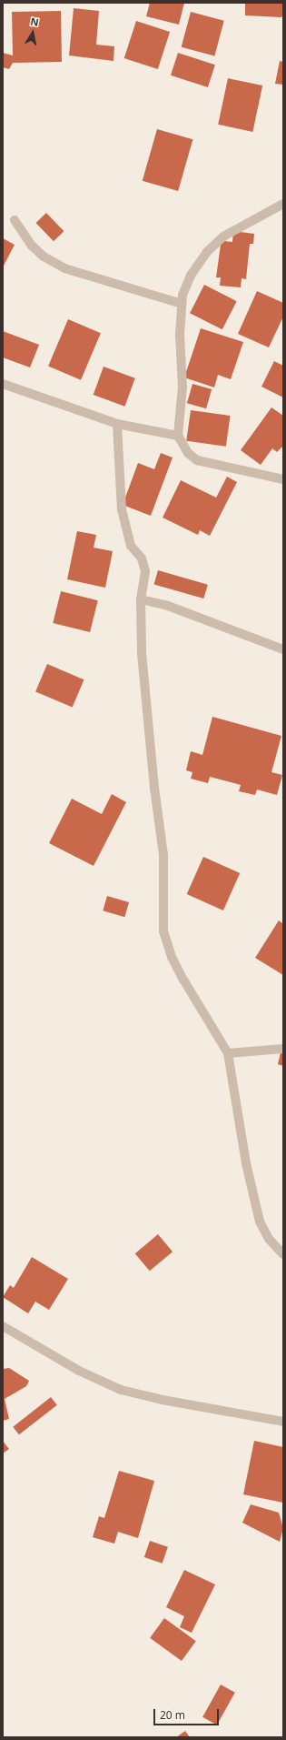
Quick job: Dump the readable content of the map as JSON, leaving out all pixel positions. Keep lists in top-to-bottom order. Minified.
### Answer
{"scale_bar":"20 m","north":"top"}
